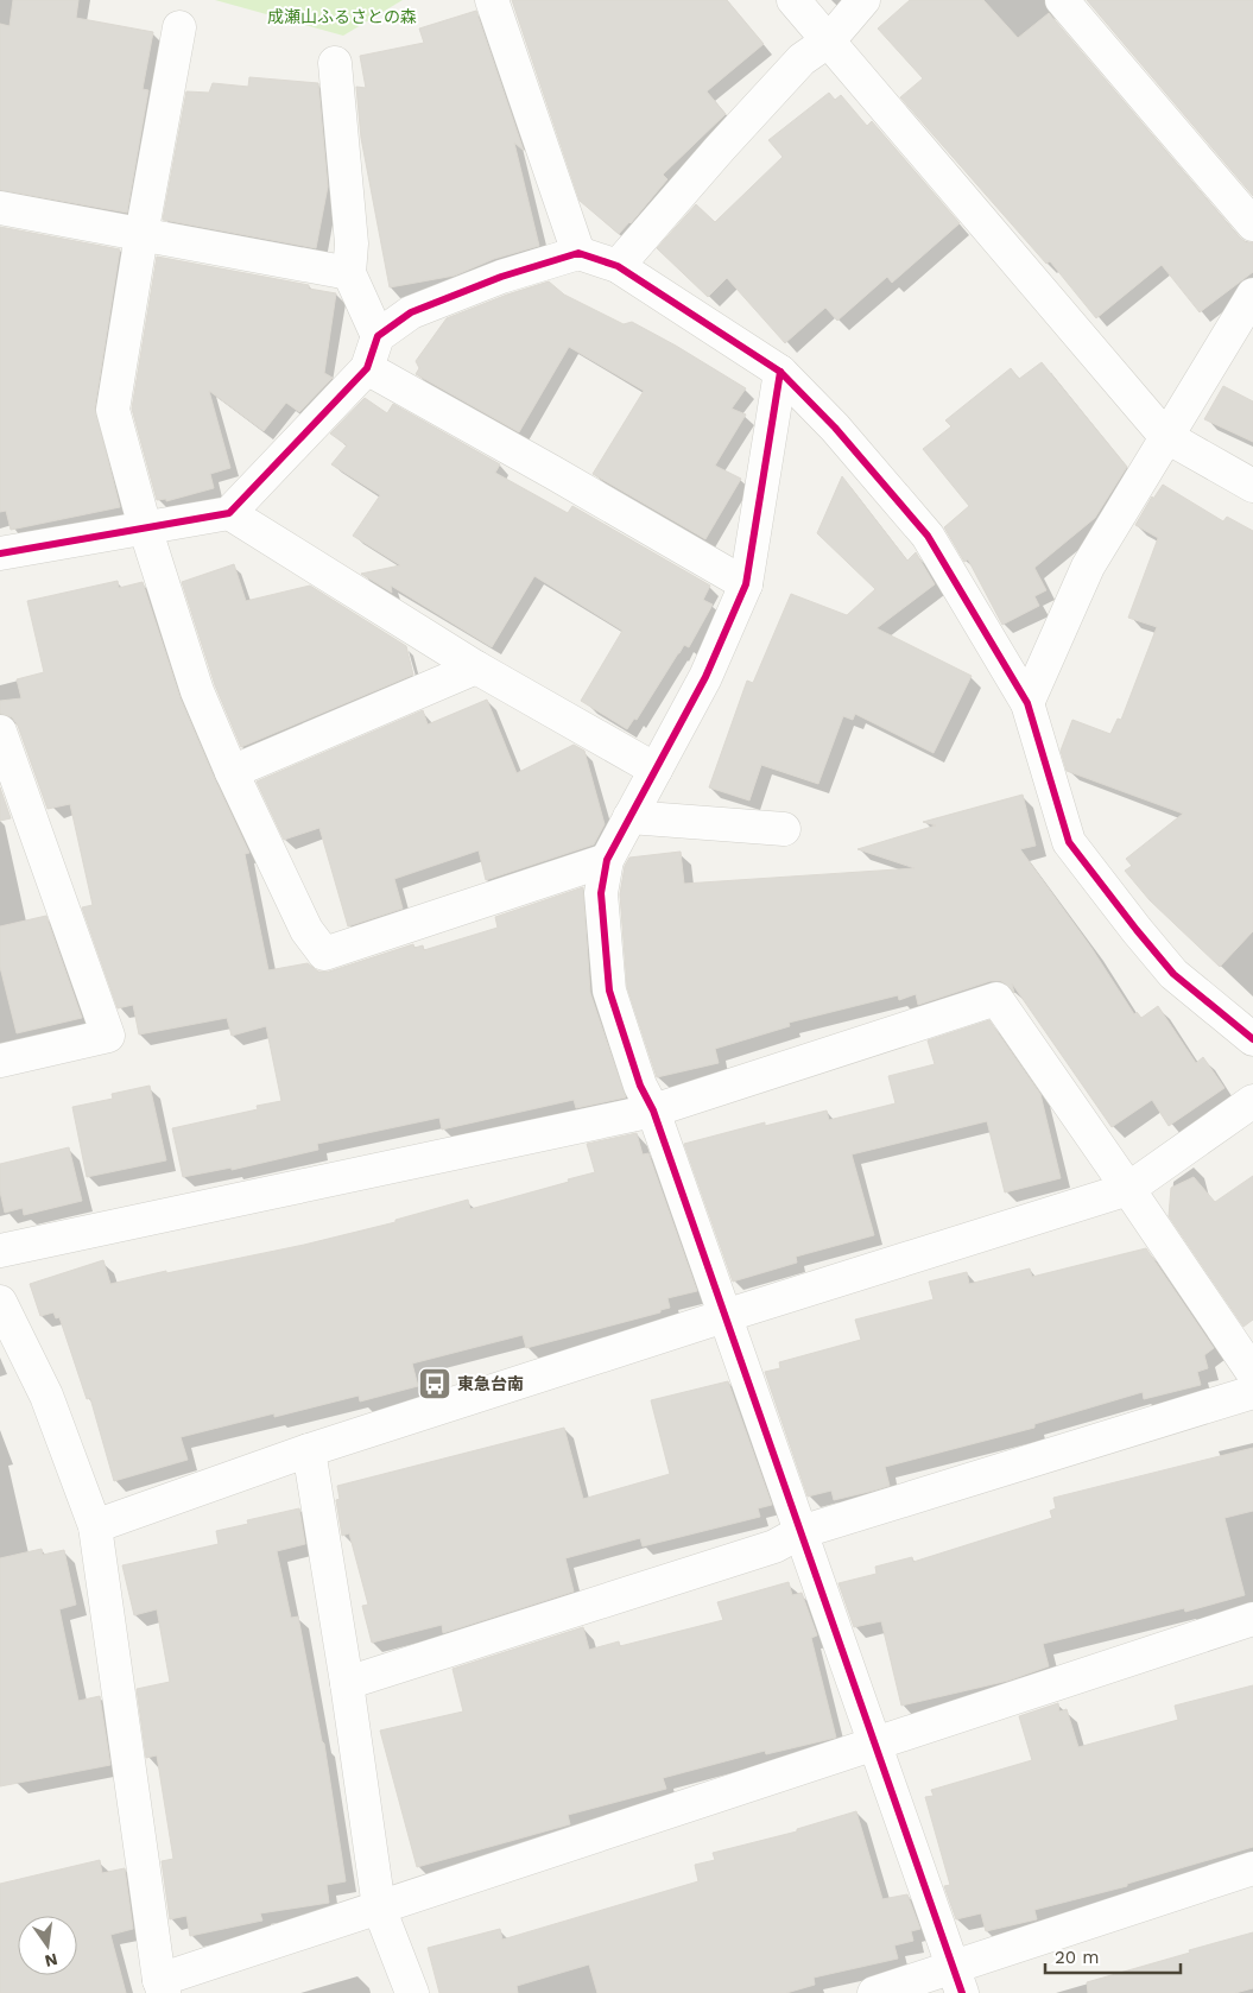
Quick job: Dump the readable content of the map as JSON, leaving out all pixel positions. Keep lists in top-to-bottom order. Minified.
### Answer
{"parks":["成瀬山ふるさとの森"],"places":{"bus stop":["東急台南"]},"scale_bar":"20 m","north":"bottom"}
